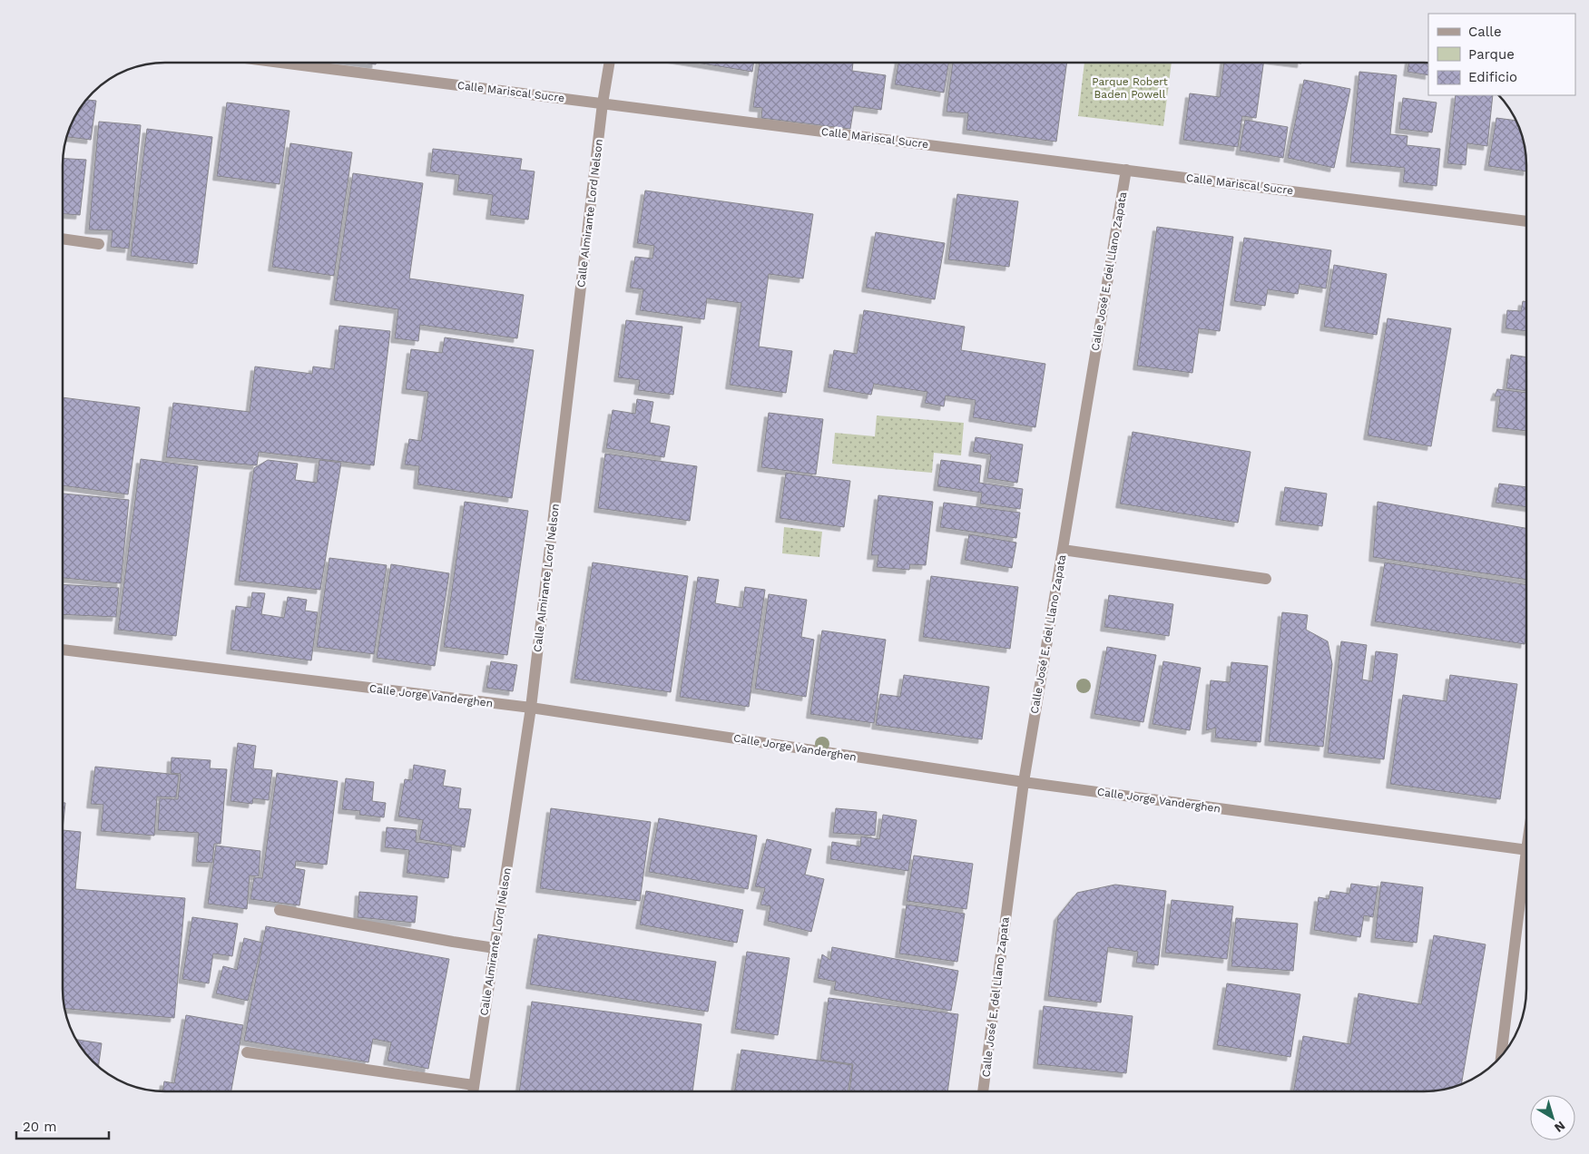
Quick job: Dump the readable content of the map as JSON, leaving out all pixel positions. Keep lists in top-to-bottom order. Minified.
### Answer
{"streets":{"street":["Calle Mariscal Sucre","Calle Almirante Lord Nelson","Calle José E. del Llano Zapata","Calle Jorge Vanderghen"]},"crossings":[["Calle Mariscal Sucre","Calle Almirante Lord Nelson"],["Calle Mariscal Sucre","Calle José E. del Llano Zapata"],["Calle Almirante Lord Nelson","Calle Jorge Vanderghen"],["Calle José E. del Llano Zapata","Calle Jorge Vanderghen"]],"parks":["Parque Robert Baden Powell"],"legend":["Calle","Parque","Edificio"],"scale_bar":"20 m","north":"bottom right"}
